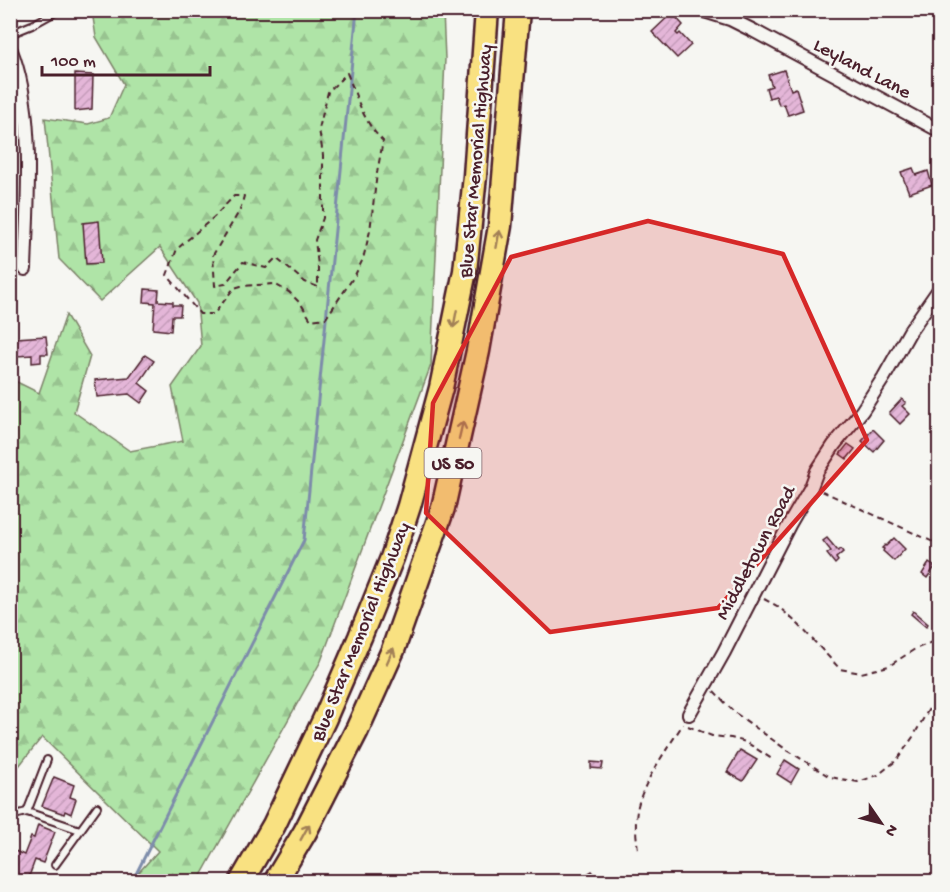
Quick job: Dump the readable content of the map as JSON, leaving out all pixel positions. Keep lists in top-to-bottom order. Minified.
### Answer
{"streets":{"highway":["Blue Star Memorial Highway","US 50"],"street":["Leyland Lane","Middletown Road"]},"scale_bar":"100 m","north":"bottom right"}
